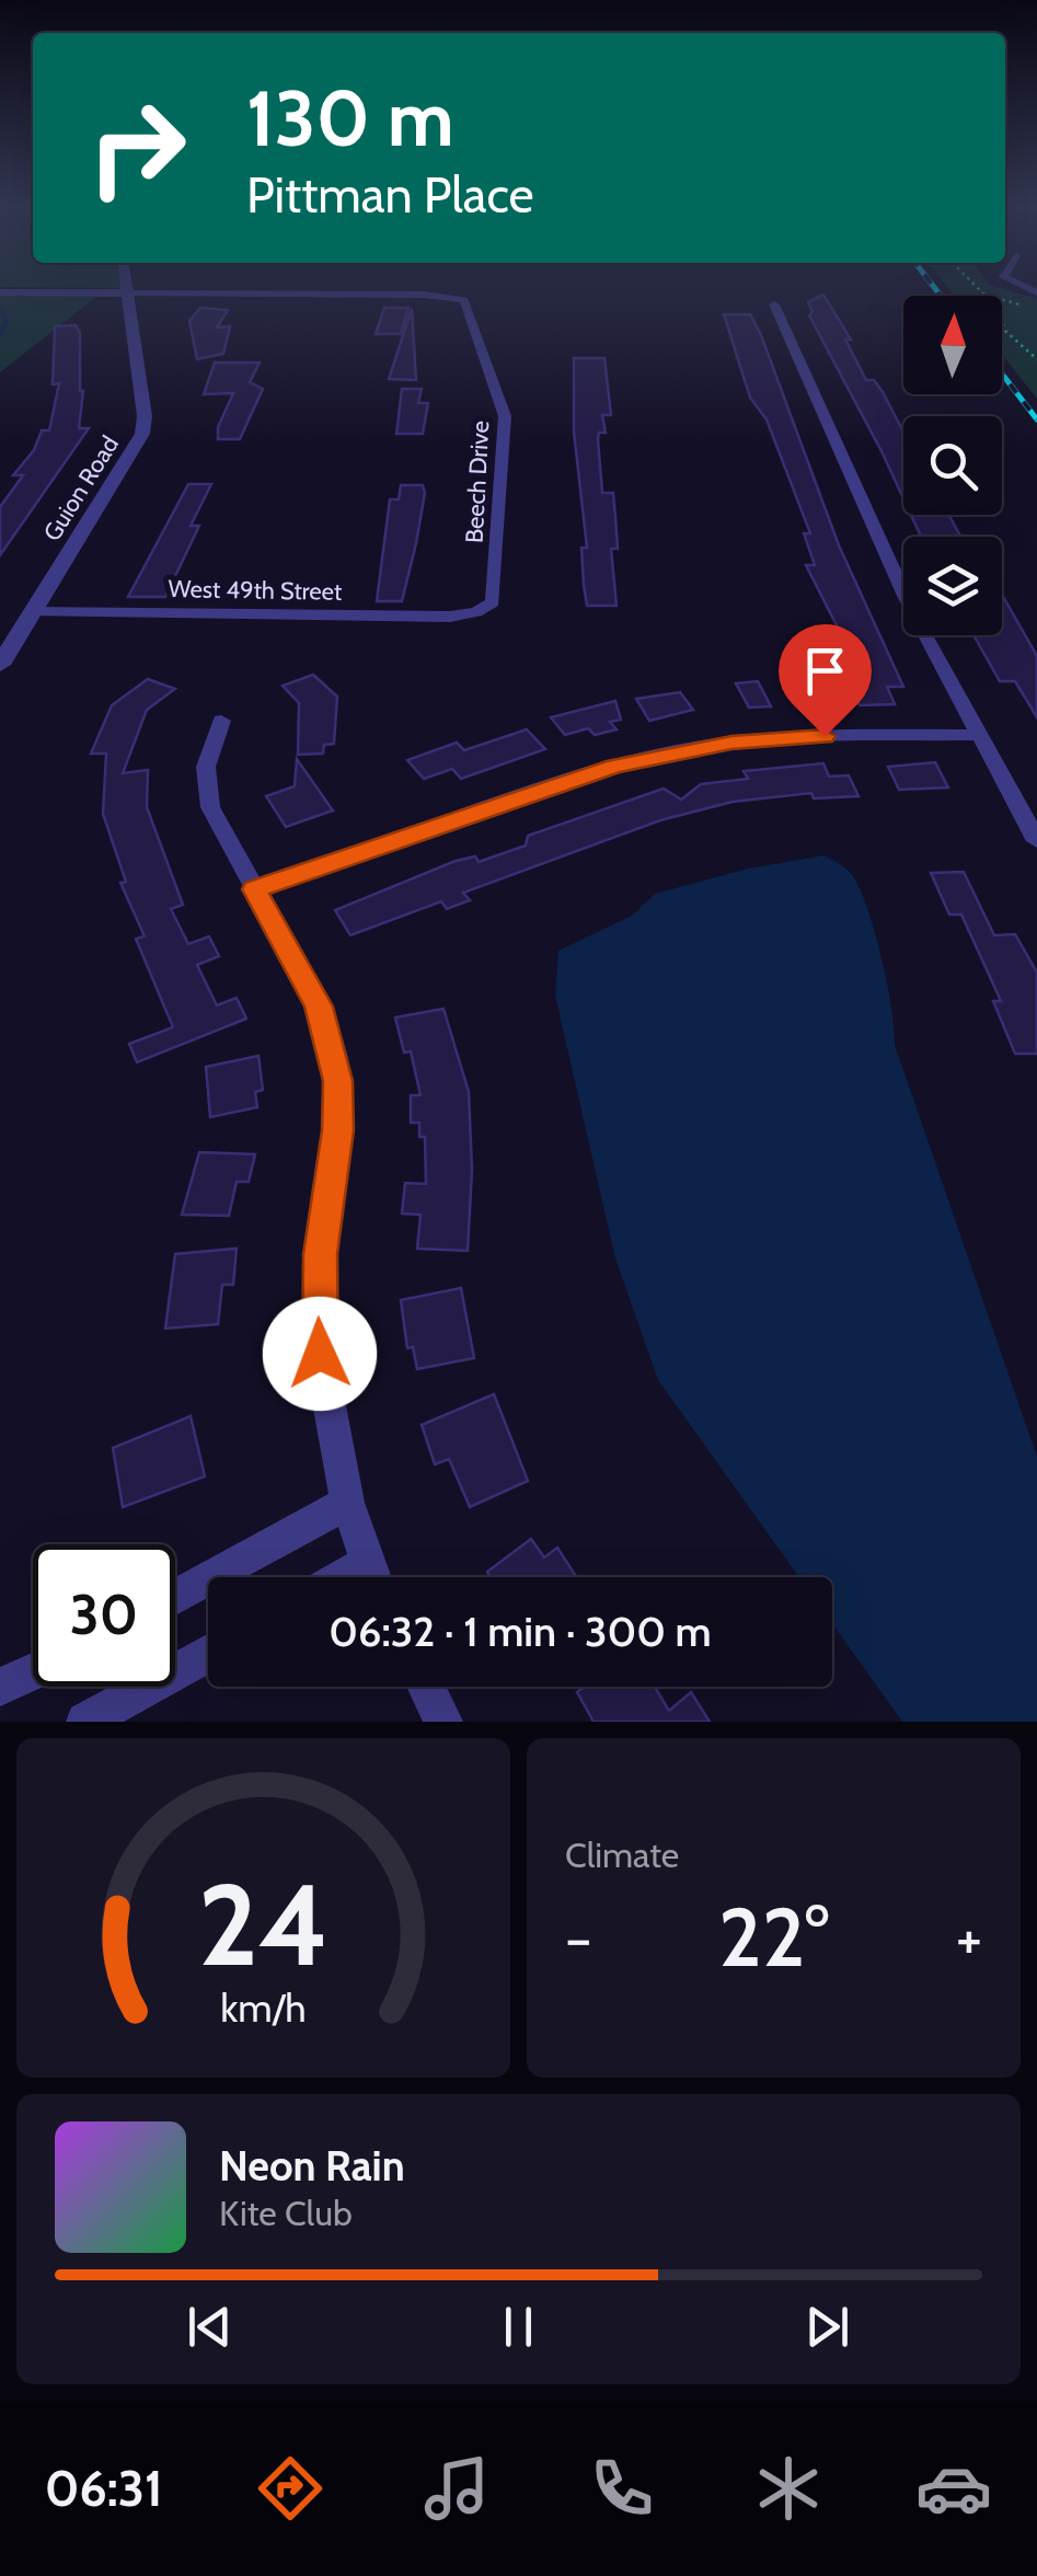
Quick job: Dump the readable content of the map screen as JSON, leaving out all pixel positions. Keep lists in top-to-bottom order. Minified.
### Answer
{"streets":{"street":["Beech Drive","Guion Road","West 49th Street"]},"crossings":[["Beech Drive","Guion Road"],["Beech Drive","West 49th Street"],["Guion Road","West 49th Street"]],"north":"top","page":{"turn":["130 m","Pittman Place"],"limit":"30","trip":"06:32 · 1 min · 300 m","tile":"Climate","heat":["−","22°","+"],"song":["Neon Rain","Kite Club"],"tabs":"06:31","gauge":["24","km/h"]}}
